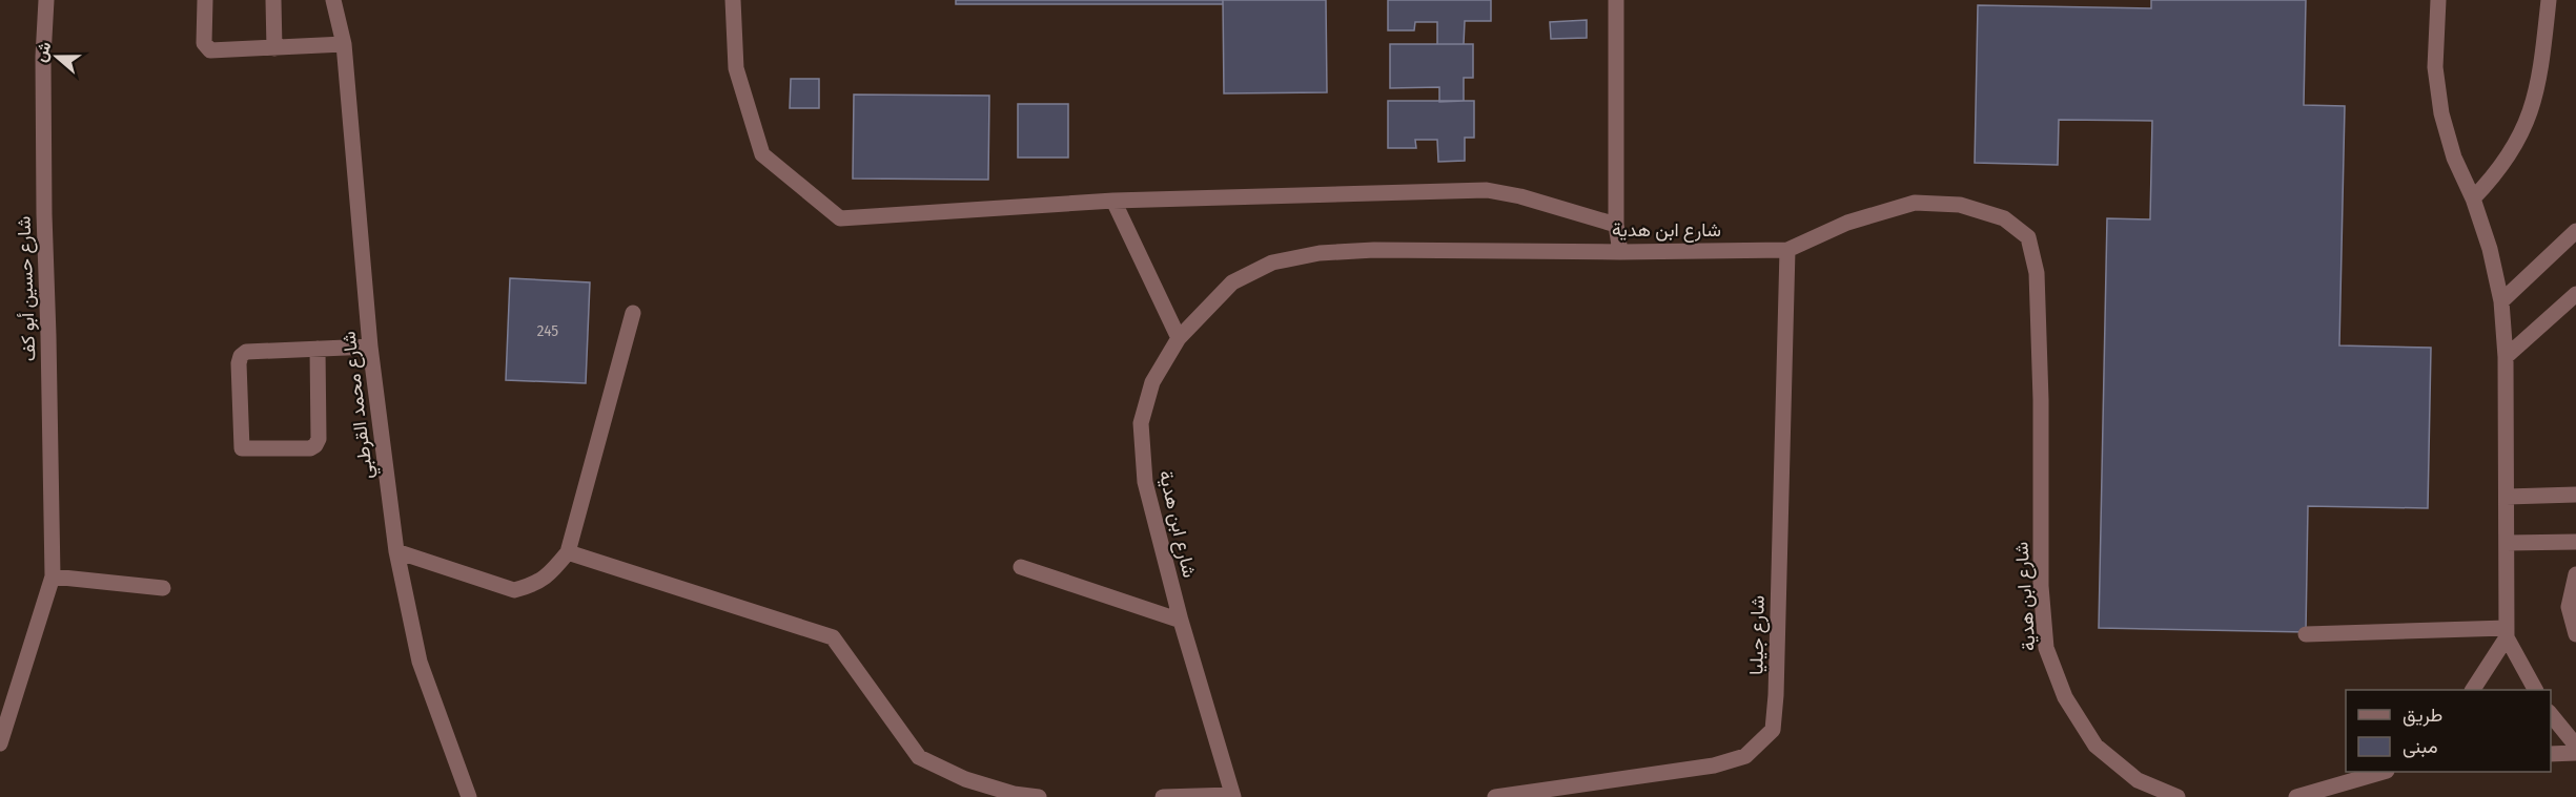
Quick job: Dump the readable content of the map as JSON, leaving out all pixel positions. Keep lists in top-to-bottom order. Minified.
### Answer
{"streets":{"street":["شارع ابن هدية","شارع حسين أبو كف","شارع محمد القرطبي","شارع جيليا"]},"crossings":[["شارع ابن هدية","شارع جيليا"]],"house_numbers":["245"],"legend":["طريق","مبنى"],"north":"left"}
